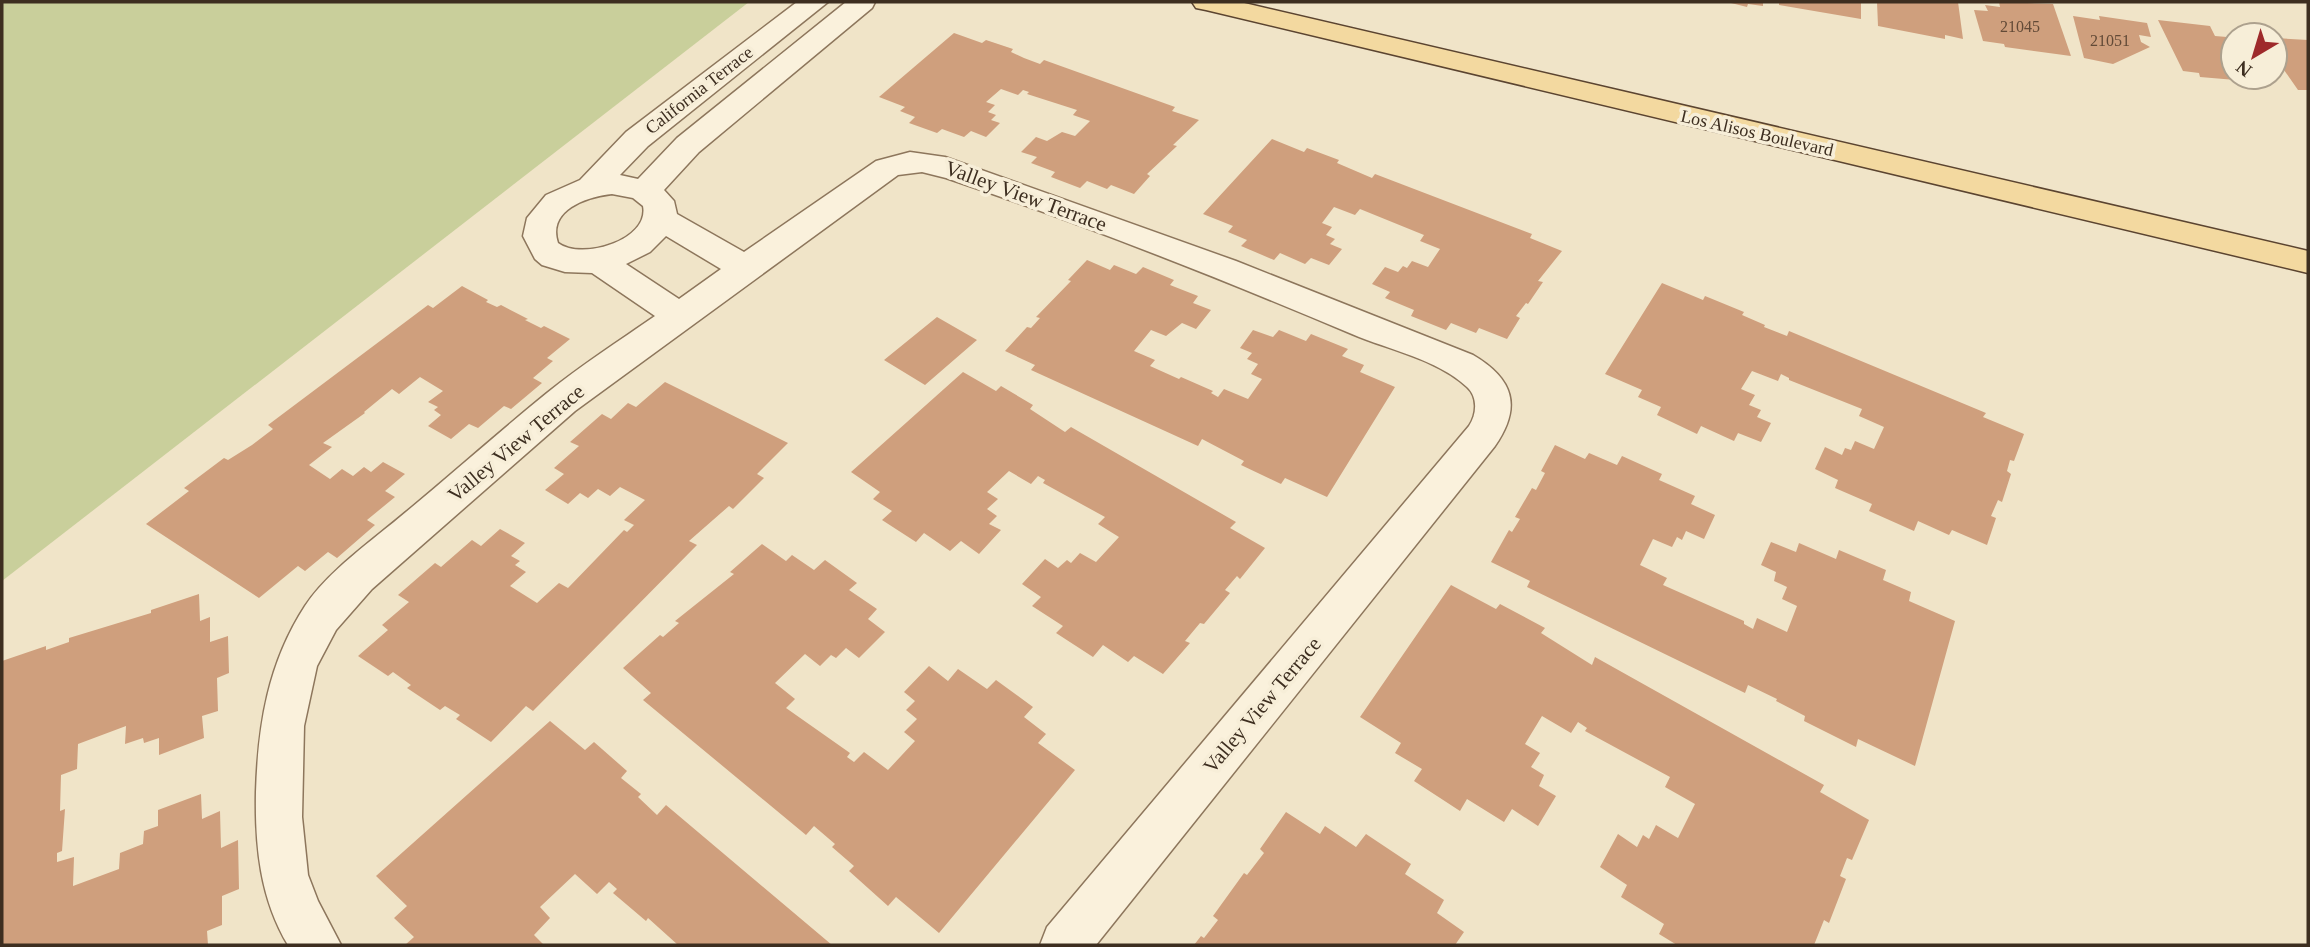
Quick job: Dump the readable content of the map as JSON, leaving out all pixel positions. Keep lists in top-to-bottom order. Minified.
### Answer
{"streets":{"main road":["Los Alisos Boulevard"],"street":["California Terrace","Valley View Terrace"]},"crossings":[["California Terrace","Valley View Terrace"]],"house_numbers":["21045","21051"],"north":"bottom left"}
